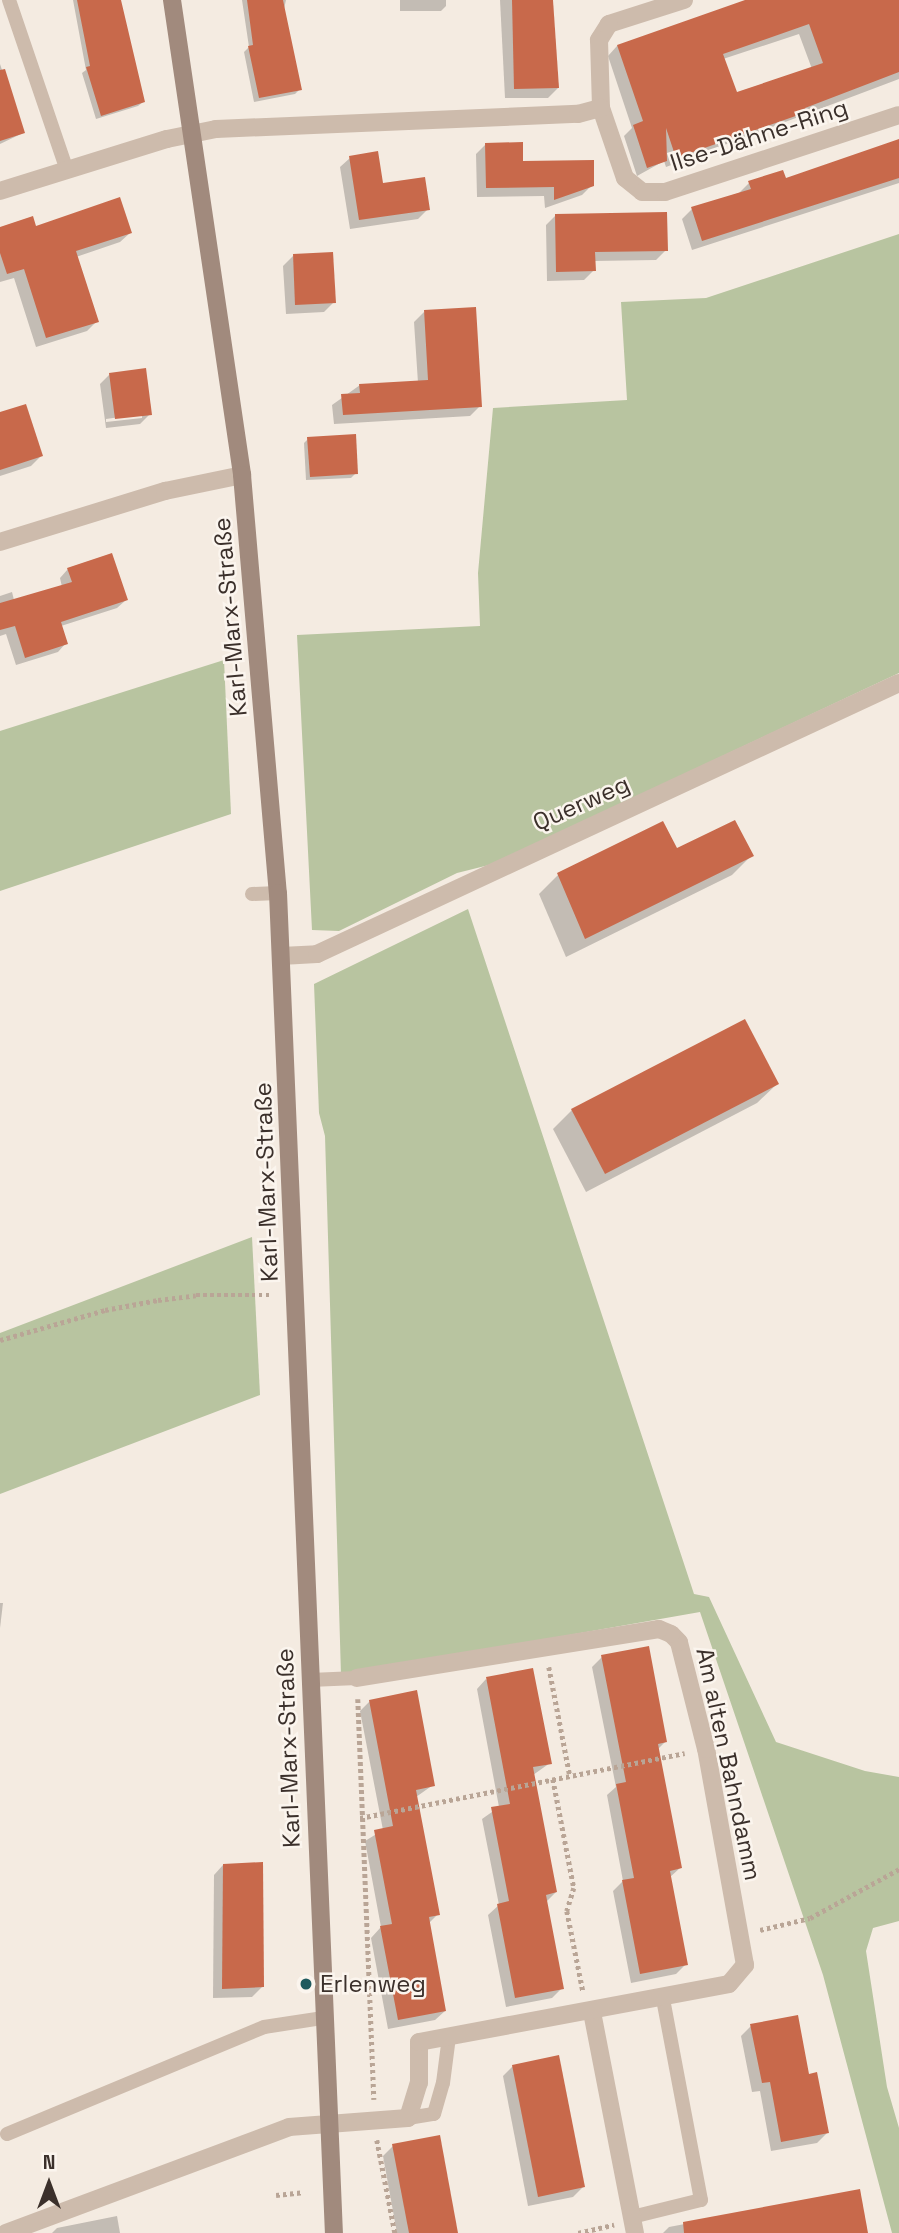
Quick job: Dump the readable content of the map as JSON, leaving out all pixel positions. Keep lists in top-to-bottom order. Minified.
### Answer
{"streets":{"main road":["Karl-Marx-Straße"],"street":["Ilse-Dähne-Ring","Querweg","Am alten Bahndamm"]},"crossings":[["Karl-Marx-Straße","Querweg"]],"places":["Erlenweg"],"north":"top"}
